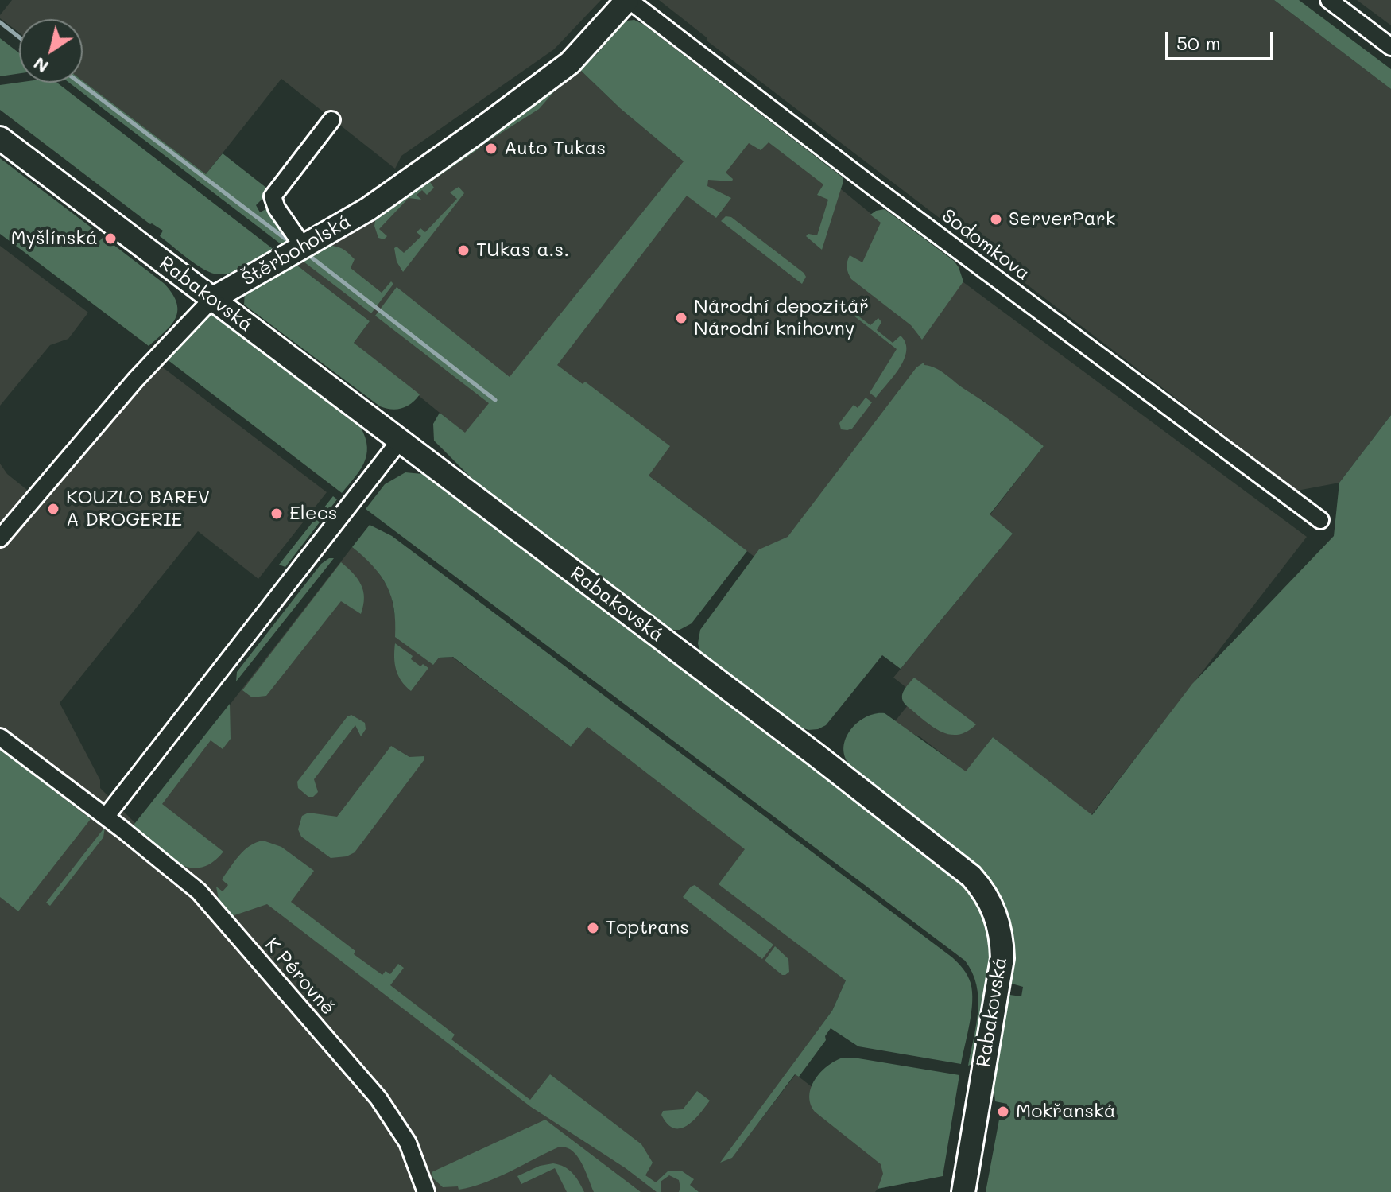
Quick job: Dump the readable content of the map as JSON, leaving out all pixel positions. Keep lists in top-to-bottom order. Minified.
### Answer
{"streets":{"main road":["Štěrboholská","Rabakovská"],"street":["Sodomkova","K Pérovně"]},"crossings":[["Sodomkova","Štěrboholská"],["Štěrboholská","Rabakovská"]],"places":["Auto Tukas","ServerPark","Myšlínská","TUkas a.s.","Národní depozitář Národní knihovny","KOUZLO BAREV A DROGERIE","Elecs","Toptrans","Mokřanská"],"scale_bar":"50 m","north":"bottom left"}
